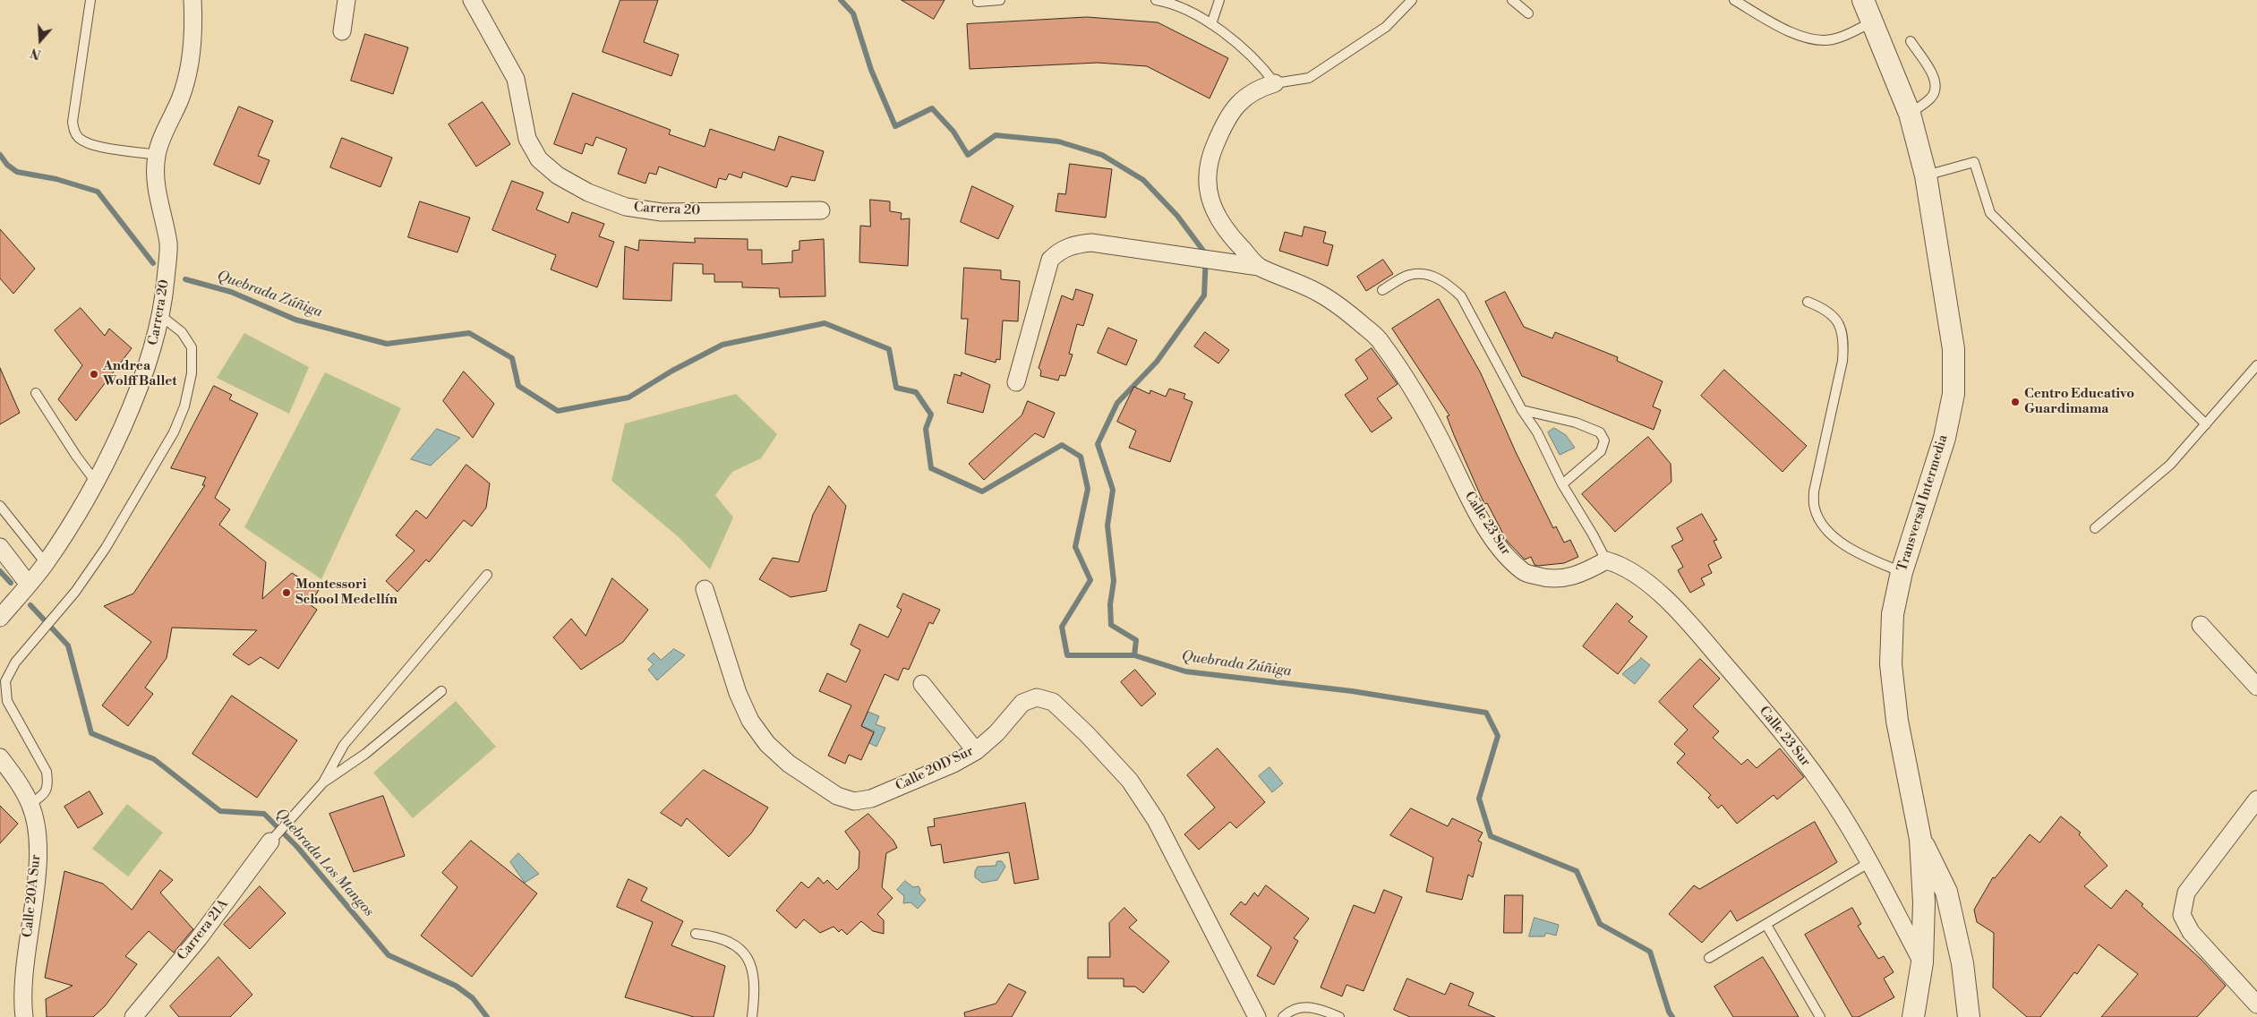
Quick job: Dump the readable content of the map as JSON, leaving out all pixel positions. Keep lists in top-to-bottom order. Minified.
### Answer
{"streets":{"street":["Carrera 20","Transversal Intermedia","Calle 23 Sur","Calle 20D Sur","Calle 20A Sur","Carrera 21A"]},"crossings":[["Transversal Intermedia","Calle 23 Sur"]],"water":["Quebrada Zúñiga","Quebrada Los Mangos"],"places":["Andrea Wolff Ballet","Centro Educativo Guardimama","Montessori School Medellín"],"north":"bottom"}
